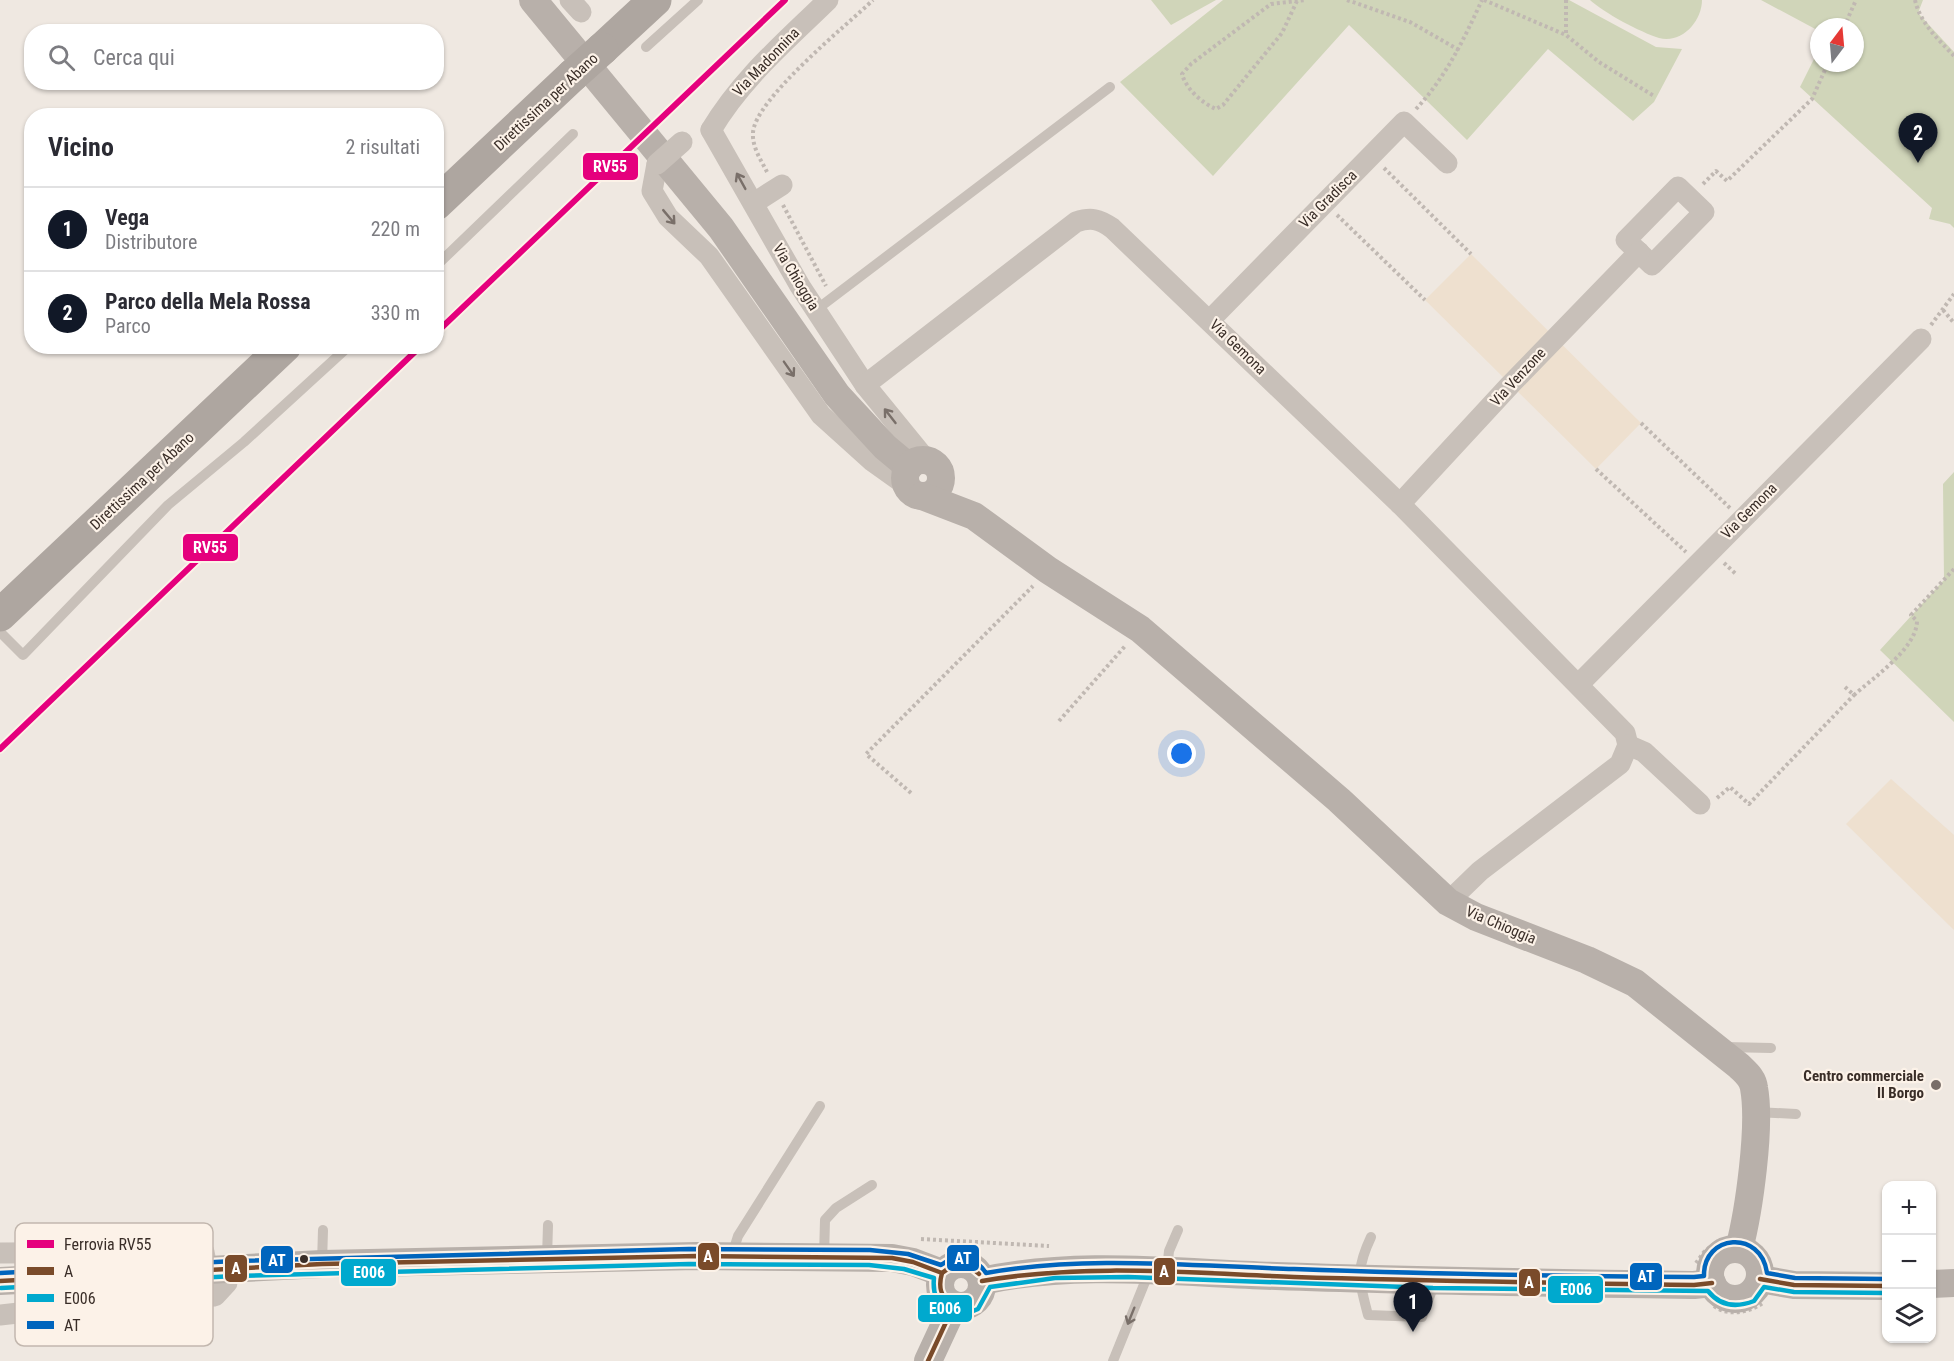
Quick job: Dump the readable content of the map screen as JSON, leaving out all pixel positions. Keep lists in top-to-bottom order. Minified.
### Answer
{"streets":{"highway":["Direttissima per Abano"],"street":["Via Madonnina","Via Gradisca","Via Chioggia","Via Gemona","Via Venzone"]},"crossings":[["Via Madonnina","Via Chioggia"],["Via Gradisca","Via Gemona"],["Via Chioggia","Via Gemona"],["Via Gemona","Via Venzone"]],"places":["Centro commerciale Il Borgo"],"lines":["rail line RV55","transit line AT","transit line A","transit line E006"],"legend":["Ferrovia RV55","A","E006","AT"],"north":"top","page":{"search":"Cerca qui","heading":["Vicino","2 risultati"],"pins":["2","1"],"list":[{"mark":"1","name":"Vega","note":"Distributore","value":"220 m"},{"mark":"2","name":"Parco della Mela Rossa","note":"Parco","value":"330 m"}],"map_buttons":["+","−"]}}
